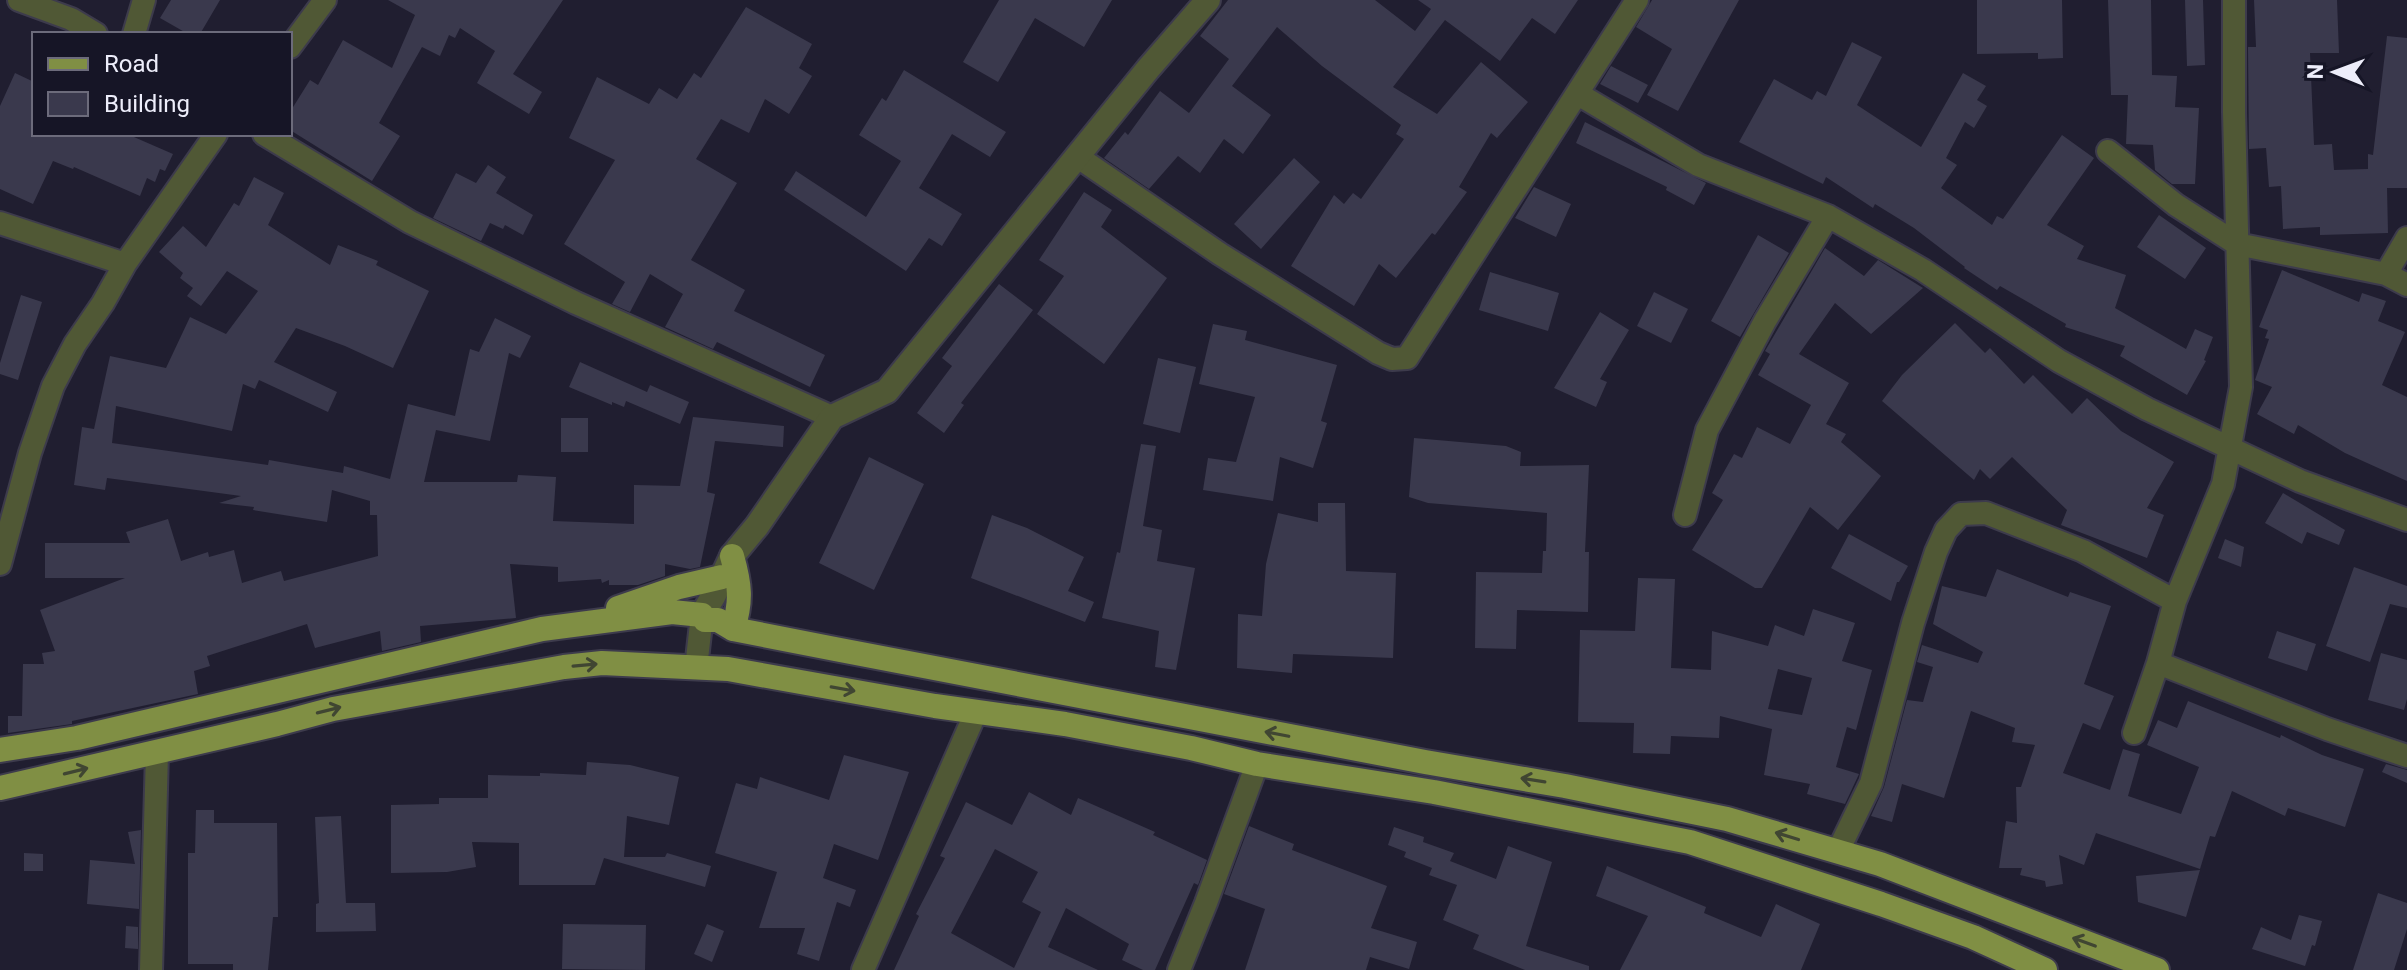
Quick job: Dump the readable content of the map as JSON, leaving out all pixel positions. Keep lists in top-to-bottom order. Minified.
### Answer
{"legend":["Road","Building"],"north":"left"}
